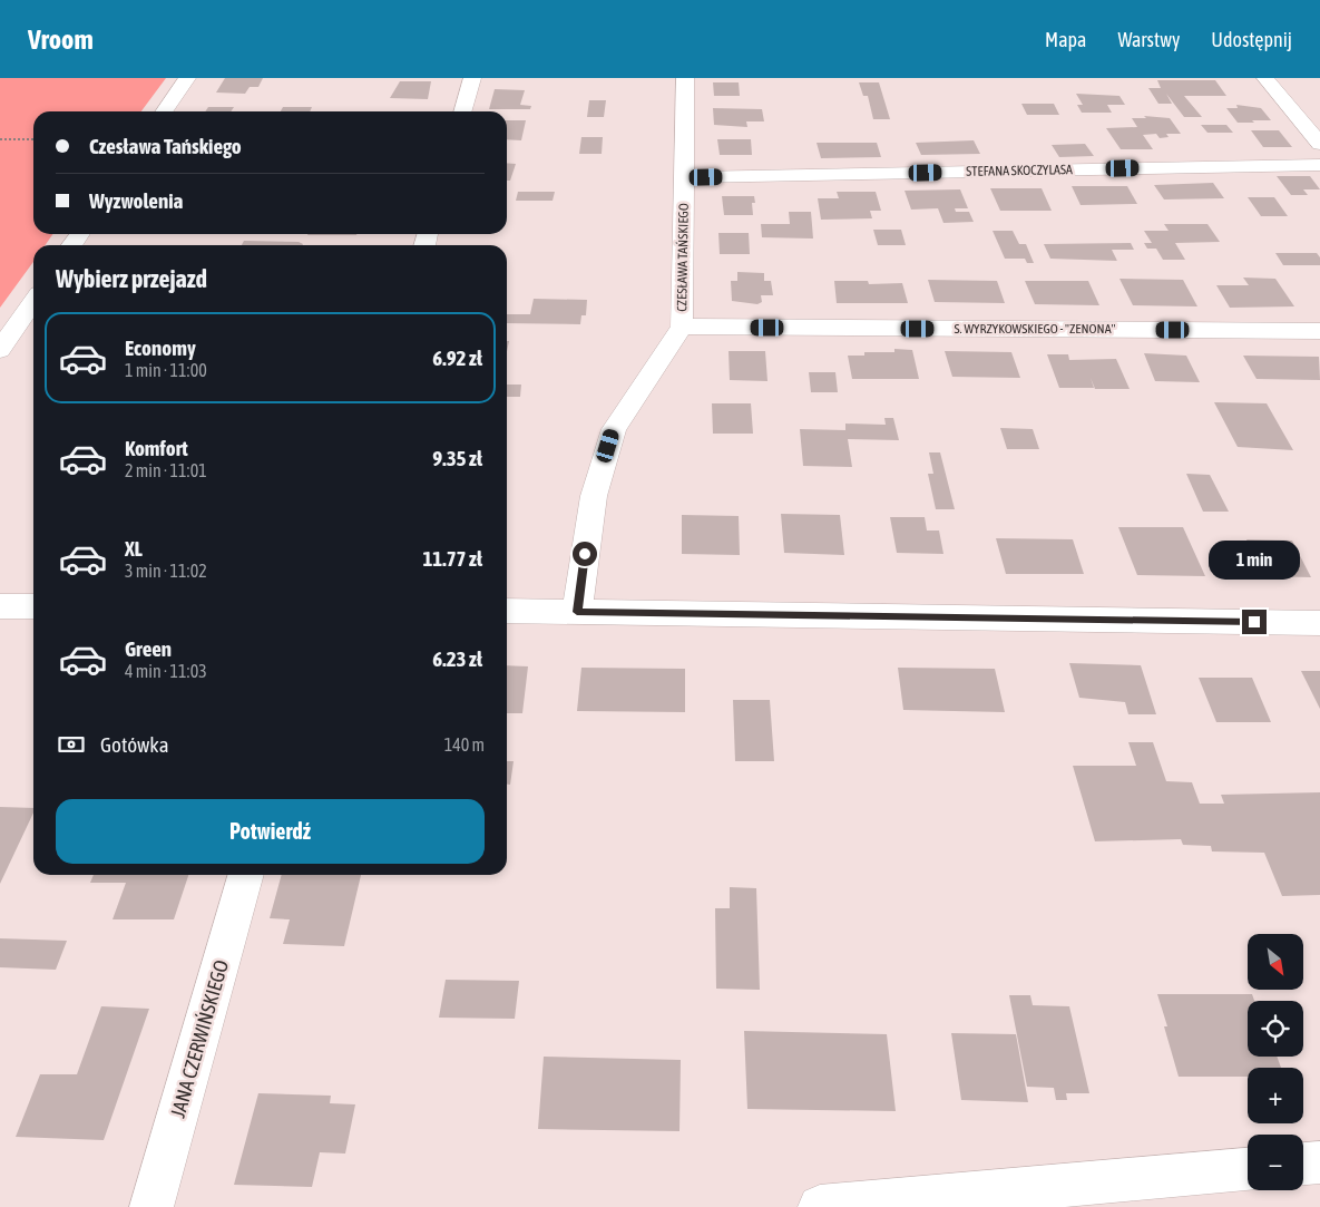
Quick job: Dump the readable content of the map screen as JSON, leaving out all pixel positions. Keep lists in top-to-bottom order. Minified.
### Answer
{"streets":{"street":["STEFANA SKOCZYLASA","CZESŁAWA TAŃSKIEGO","S. WYRZYKOWSKIEGO - \"ZENONA\"","JANA CZERWIŃSKIEGO"]},"crossings":[["STEFANA SKOCZYLASA","CZESŁAWA TAŃSKIEGO"],["CZESŁAWA TAŃSKIEGO","S. WYRZYKOWSKIEGO - \"ZENONA\""]],"north":"bottom right","page":{"header":"Vroom","nav":["Mapa","Warstwy","Udostępnij"],"banner":["Czesława Tańskiego","Wyzwolenia"],"heading":"Wybierz przejazd","list":[{"name":"Economy","note":"1 min · 11:00","value":"6.92 zł"},{"name":"Komfort","note":"2 min · 11:01","value":"9.35 zł"},{"name":"XL","note":"3 min · 11:02","value":"11.77 zł"},{"name":"Green","note":"4 min · 11:03","value":"6.23 zł"}],"bubble":"1 min","pay":["Gotówka","140 m"],"buttons":"Potwierdź","map_buttons":["+","−"]}}
